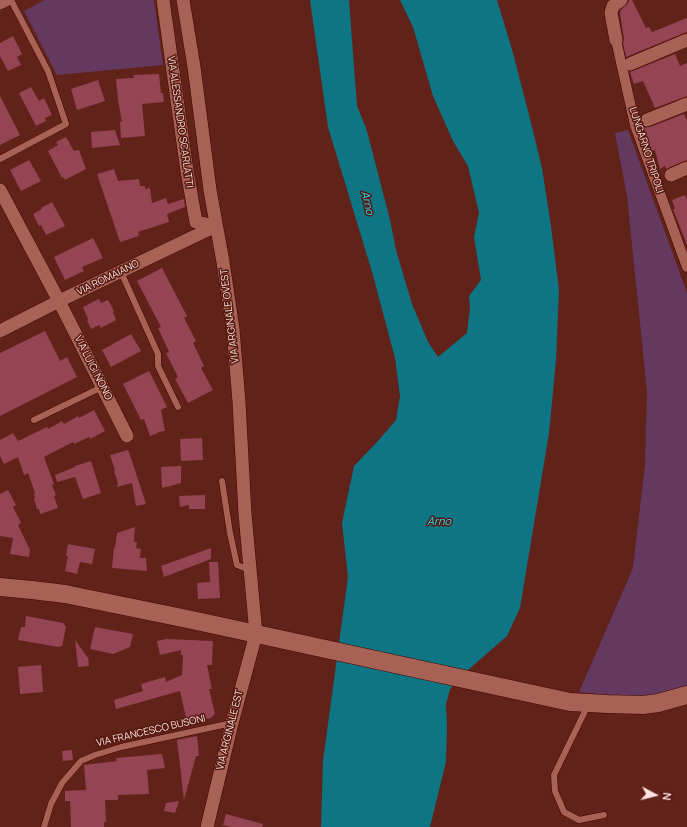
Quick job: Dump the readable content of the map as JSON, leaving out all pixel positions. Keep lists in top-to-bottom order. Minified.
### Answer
{"streets":{"street":["VIA ALESSANDRO SCARLATTI","LUNGARNO TRIPOLI","VIA ROMAIANO","VIA ARGINALE OVEST","VIA LUIGI NONO","VIA ARGINALE EST"],"lane":["VIA FRANCESCO BUSONI"]},"crossings":[["VIA ALESSANDRO SCARLATTI","VIA ROMAIANO"],["VIA ALESSANDRO SCARLATTI","VIA ARGINALE OVEST"],["VIA ROMAIANO","VIA ARGINALE OVEST"],["VIA ROMAIANO","VIA LUIGI NONO"],["VIA ARGINALE OVEST","VIA ARGINALE EST"],["VIA ARGINALE EST","VIA FRANCESCO BUSONI"]],"water":["Arno"],"north":"right"}
